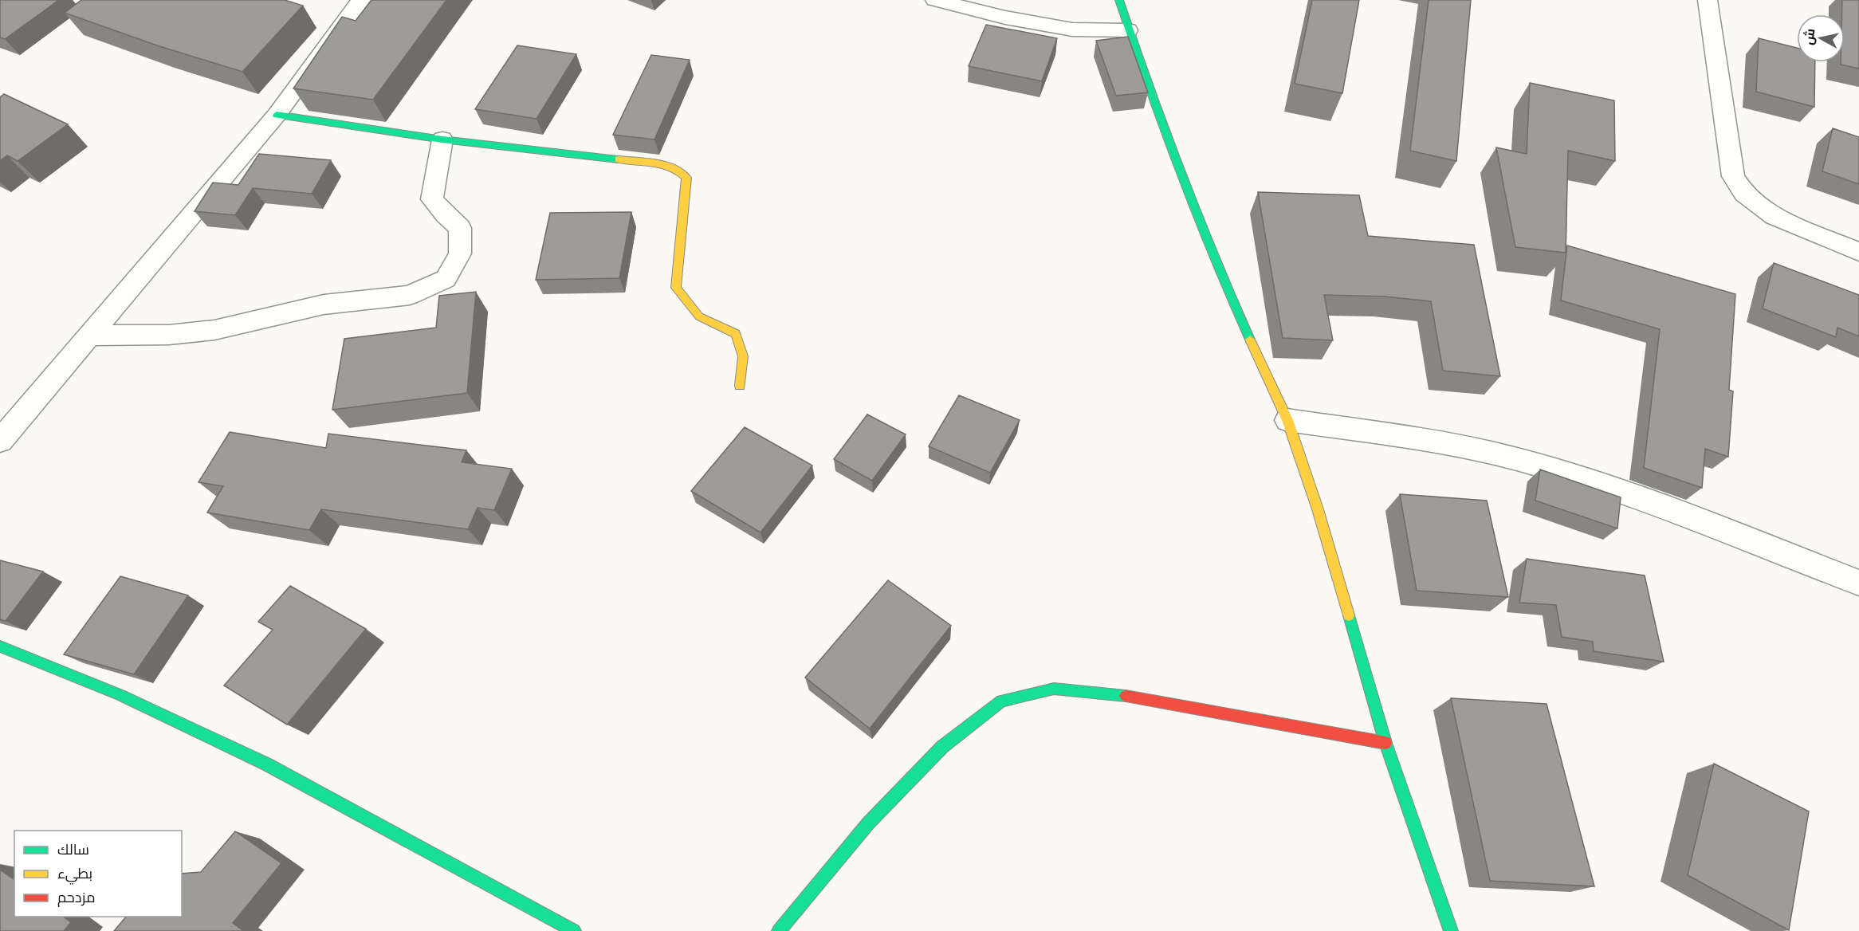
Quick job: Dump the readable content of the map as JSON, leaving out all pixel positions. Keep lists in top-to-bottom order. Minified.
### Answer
{"legend":["سالك","بطيء","مزدحم"],"north":"left"}
